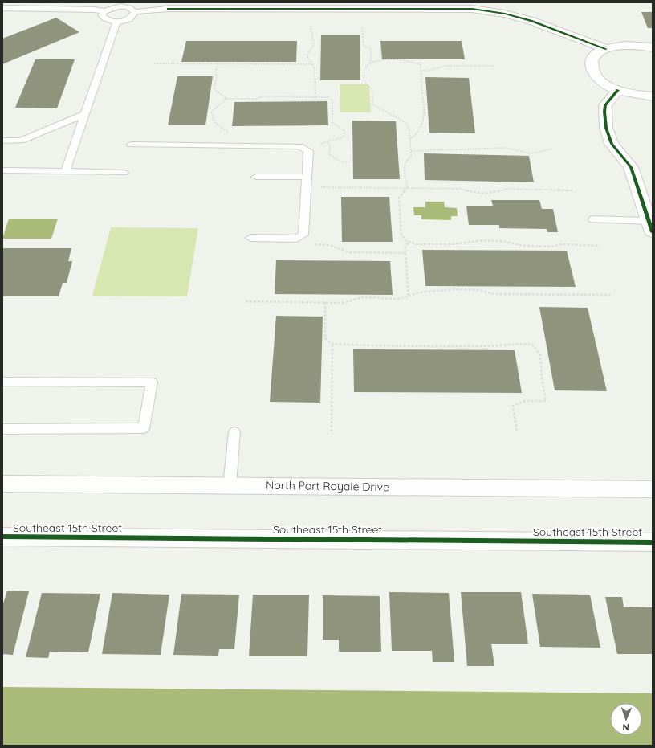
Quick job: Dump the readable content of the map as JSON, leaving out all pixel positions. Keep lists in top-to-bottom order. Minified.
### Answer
{"streets":{"street":["North Port Royale Drive","Southeast 15th Street"]},"north":"bottom"}
